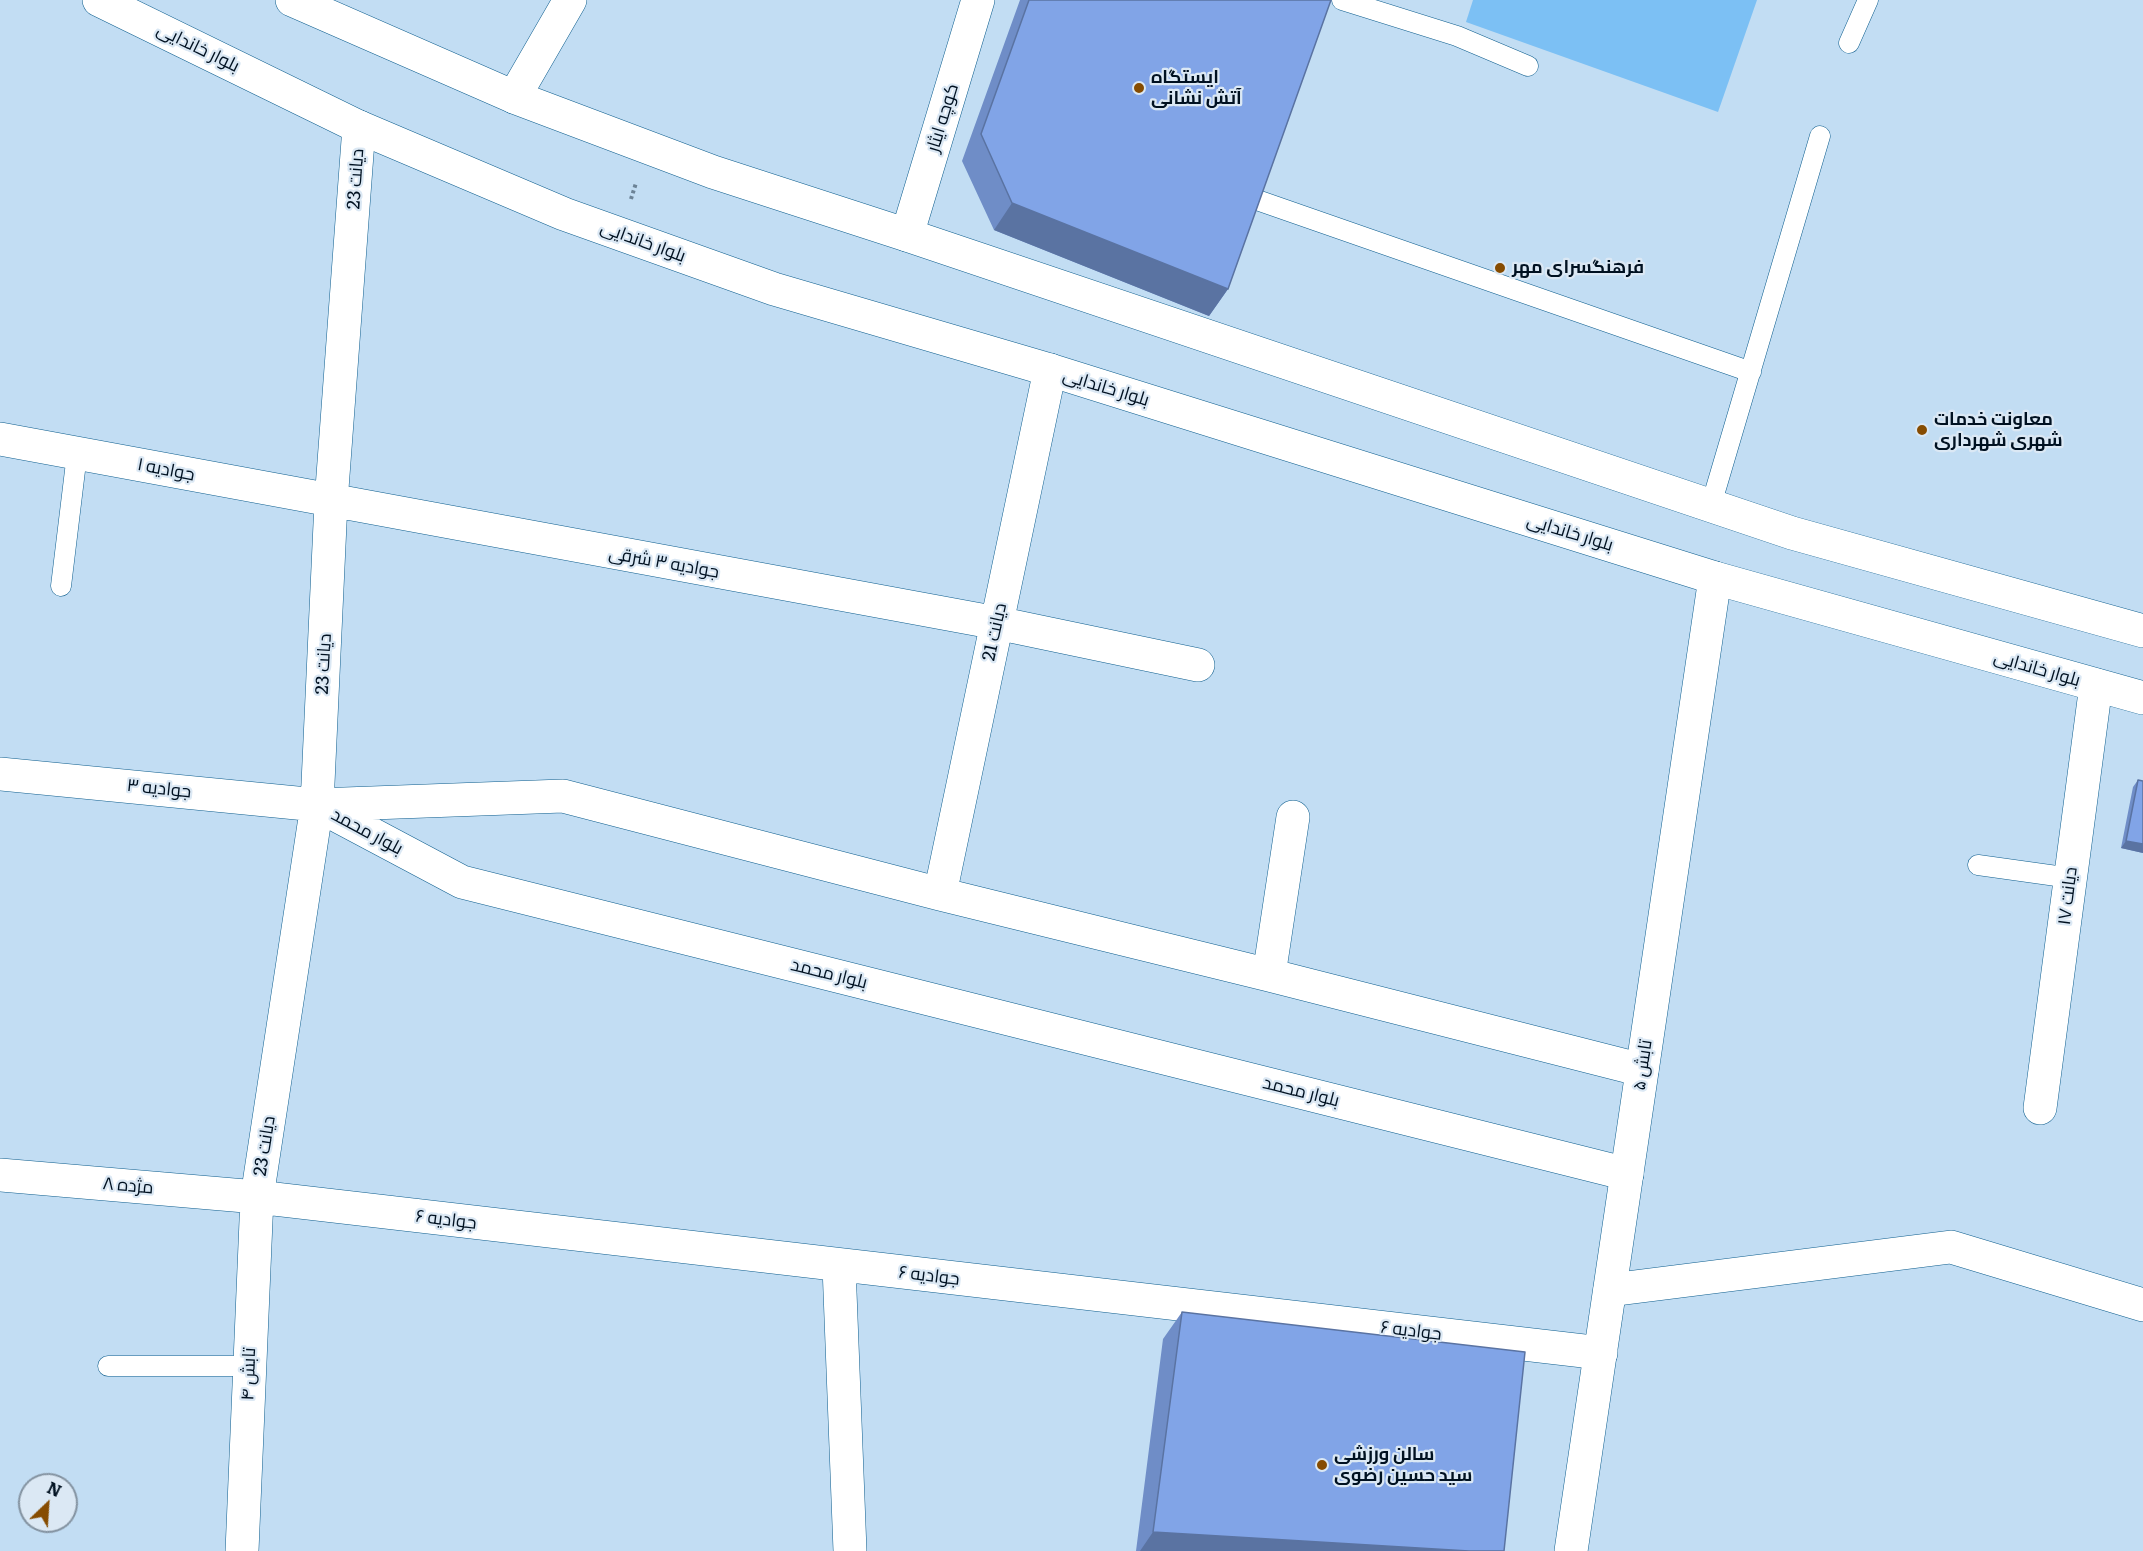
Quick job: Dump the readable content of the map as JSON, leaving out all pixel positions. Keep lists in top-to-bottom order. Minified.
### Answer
{"streets":{"street":["بلوار خاندایی","کوچه ایثار","دیانت 23","جوادیه ۱","جوادیه ۳ شرقی","دیانت 21","جوادیه ۳","بلوار محمد","دیانت ۱۷","تابش ۵","مژده ۸","جوادیه ۶","تابش ۴"]},"crossings":[["بلوار خاندایی","دیانت 23"],["بلوار خاندایی","دیانت 21"],["بلوار خاندایی","دیانت ۱۷"],["بلوار خاندایی","تابش ۵"],["دیانت 23","جوادیه ۱"],["دیانت 23","جوادیه ۳ شرقی"],["دیانت 23","جوادیه ۳"],["دیانت 23","بلوار محمد"],["دیانت 23","مژده ۸"],["دیانت 23","جوادیه ۶"],["دیانت 23","تابش ۴"],["جوادیه ۱","جوادیه ۳ شرقی"],["جوادیه ۳ شرقی","دیانت 21"],["دیانت 21","بلوار محمد"],["جوادیه ۳","بلوار محمد"],["بلوار محمد","تابش ۵"],["تابش ۵","جوادیه ۶"],["مژده ۸","جوادیه ۶"],["مژده ۸","تابش ۴"],["جوادیه ۶","تابش ۴"]],"places":["ایستگاه آتش نشانی","فرهنگسرای مهر","معاونت خدمات شهری شهرداری","سالن ورزشی سید حسین رضوی"],"north":"top right"}
